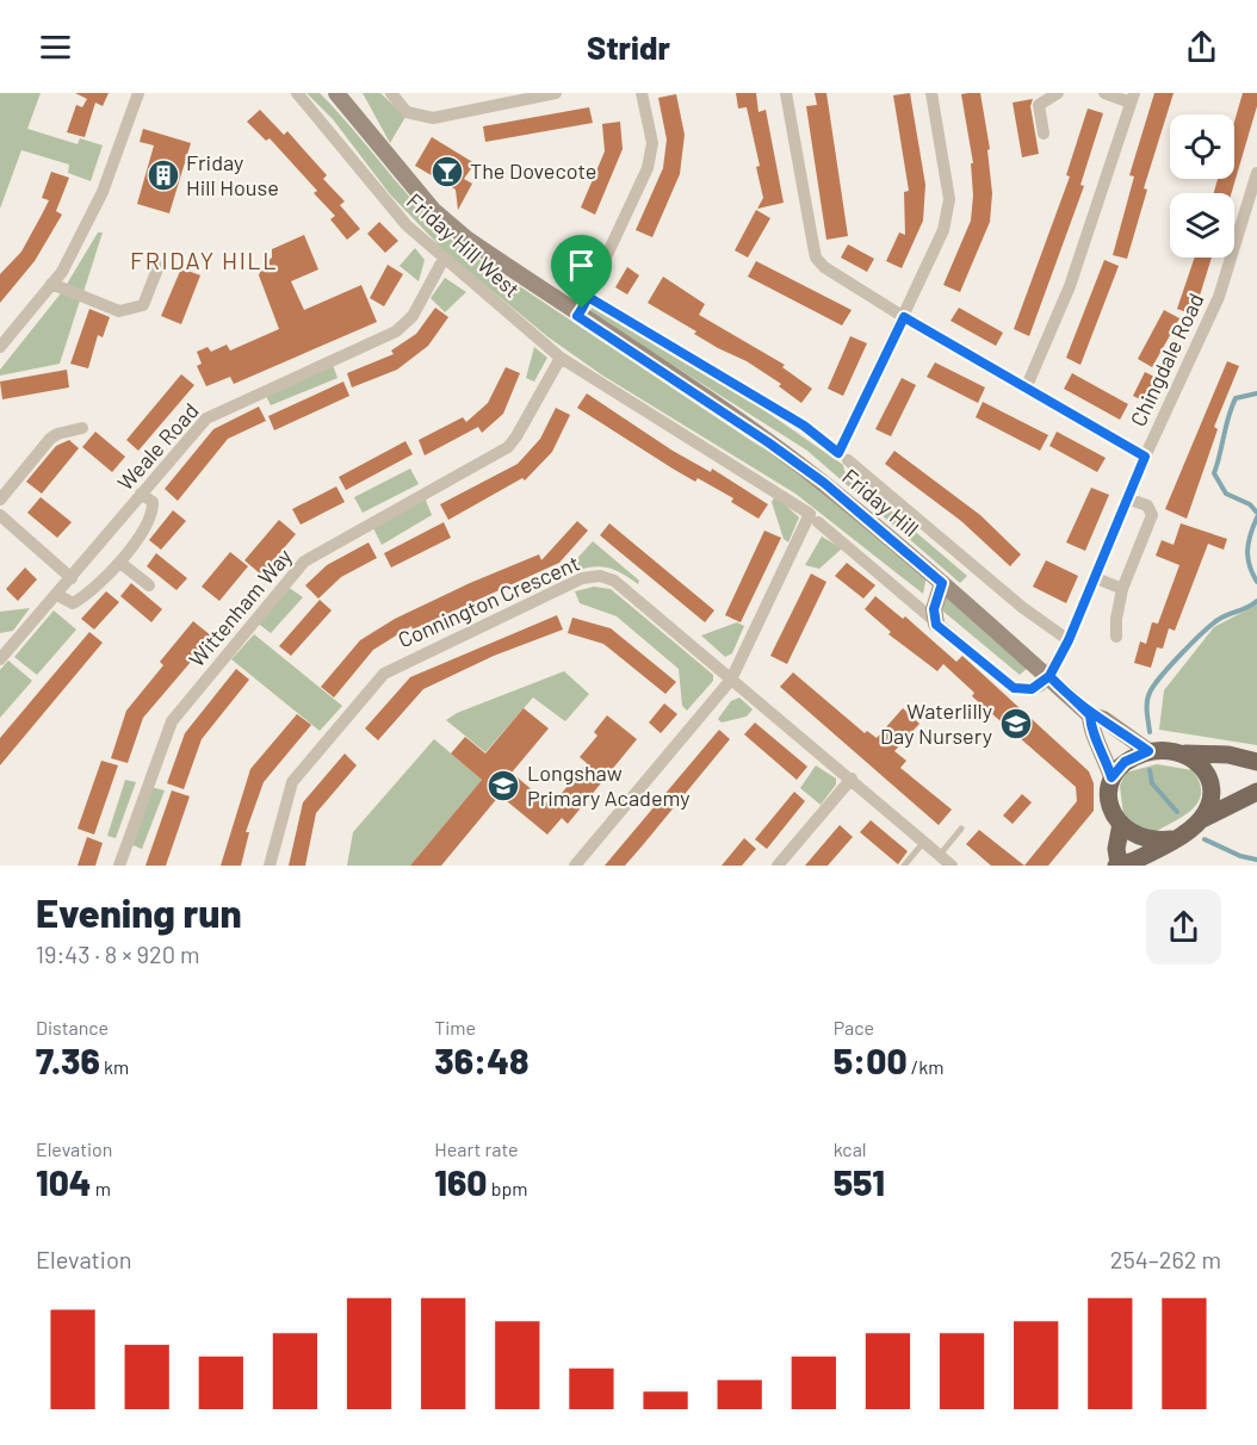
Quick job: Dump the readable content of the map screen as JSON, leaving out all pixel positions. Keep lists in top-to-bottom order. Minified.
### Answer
{"streets":{"main road":["Friday Hill"],"street":["Friday Hill West","Chingdale Road","Weale Road","Connington Crescent","Wittenham Way"]},"crossings":[["Friday Hill West","Chingdale Road"],["Friday Hill West","Weale Road"],["Friday Hill West","Friday Hill"],["Friday Hill West","Wittenham Way"],["Chingdale Road","Friday Hill"]],"districts":["FRIDAY HILL"],"places":{"bar":["The Dovecote"],"building":["Friday Hill House"],"school or university":["Waterlilly Day Nursery","Longshaw Primary Academy"]},"page":{"header":"Stridr","heading":["Evening run","19:43 · 8 × 920 m"],"stats":[["Distance","7.36 km"],["Time","36:48"],["Pace","5:00 /km"],["Elevation","104 m"],["Heart rate","160 bpm"],["kcal","551"]],"chart":["Elevation","254–262 m"]}}
